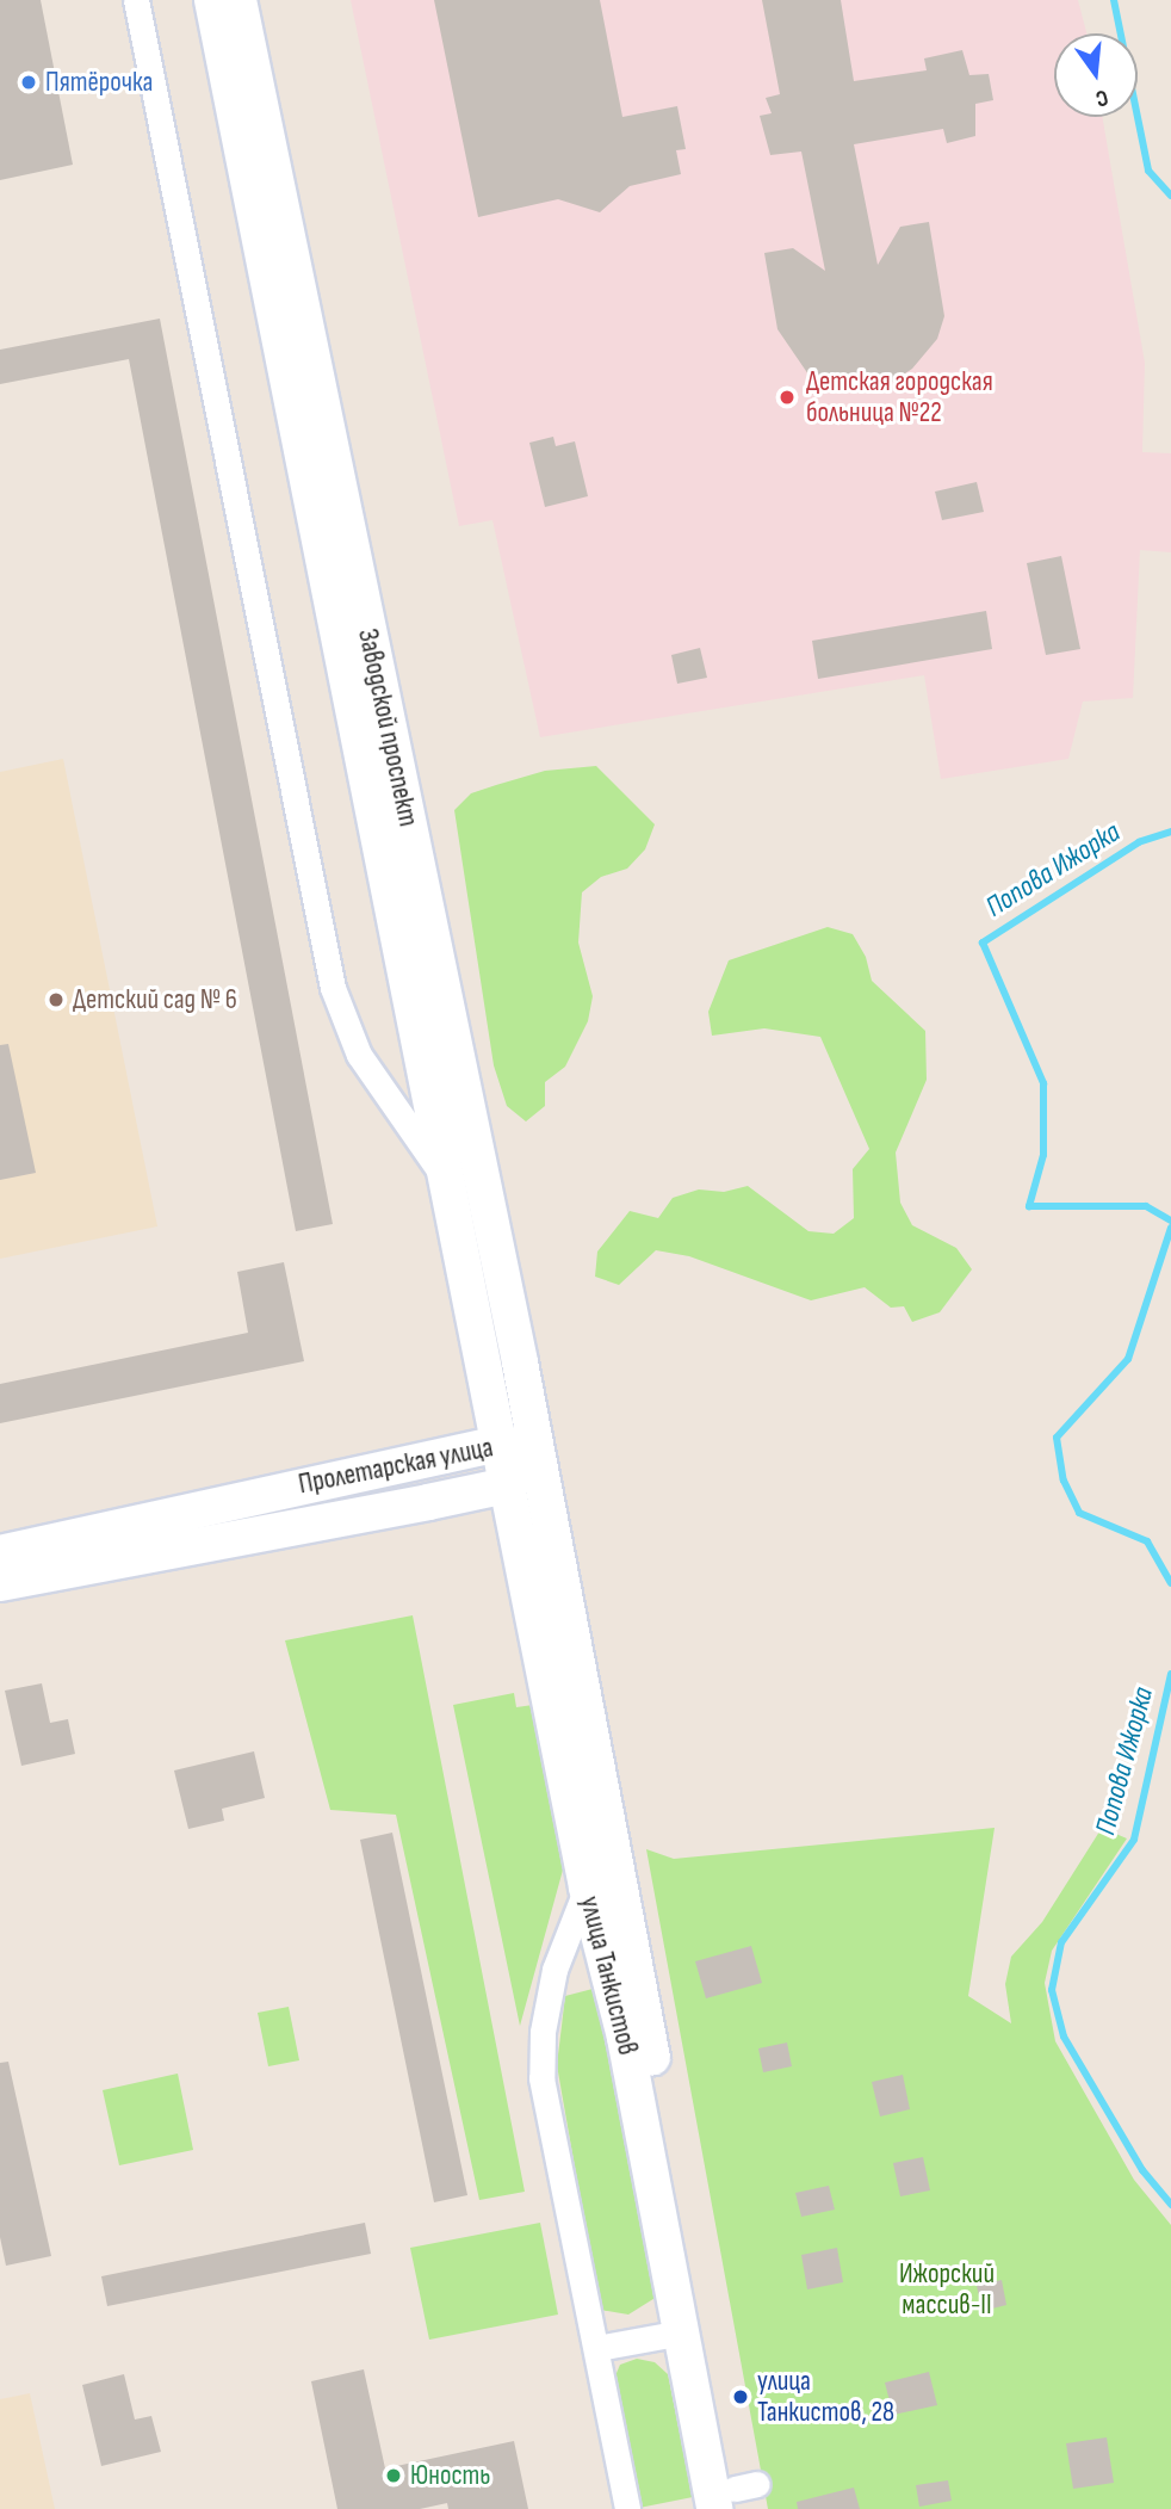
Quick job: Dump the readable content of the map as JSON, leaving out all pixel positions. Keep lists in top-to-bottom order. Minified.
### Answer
{"streets":{"main road":["Заводской проспект","Пролетарская улица","улица Танкистов"]},"crossings":[["Заводской проспект","Пролетарская улица"],["Заводской проспект","улица Танкистов"],["Пролетарская улица","улица Танкистов"]],"water":["Попова Ижорка"],"parks":["Ижорский массив-II"],"places":["Пятёрочка","Детская городская больница №22","Детский сад № 6","улица Танкистов, 28","Юность"],"north":"bottom"}
